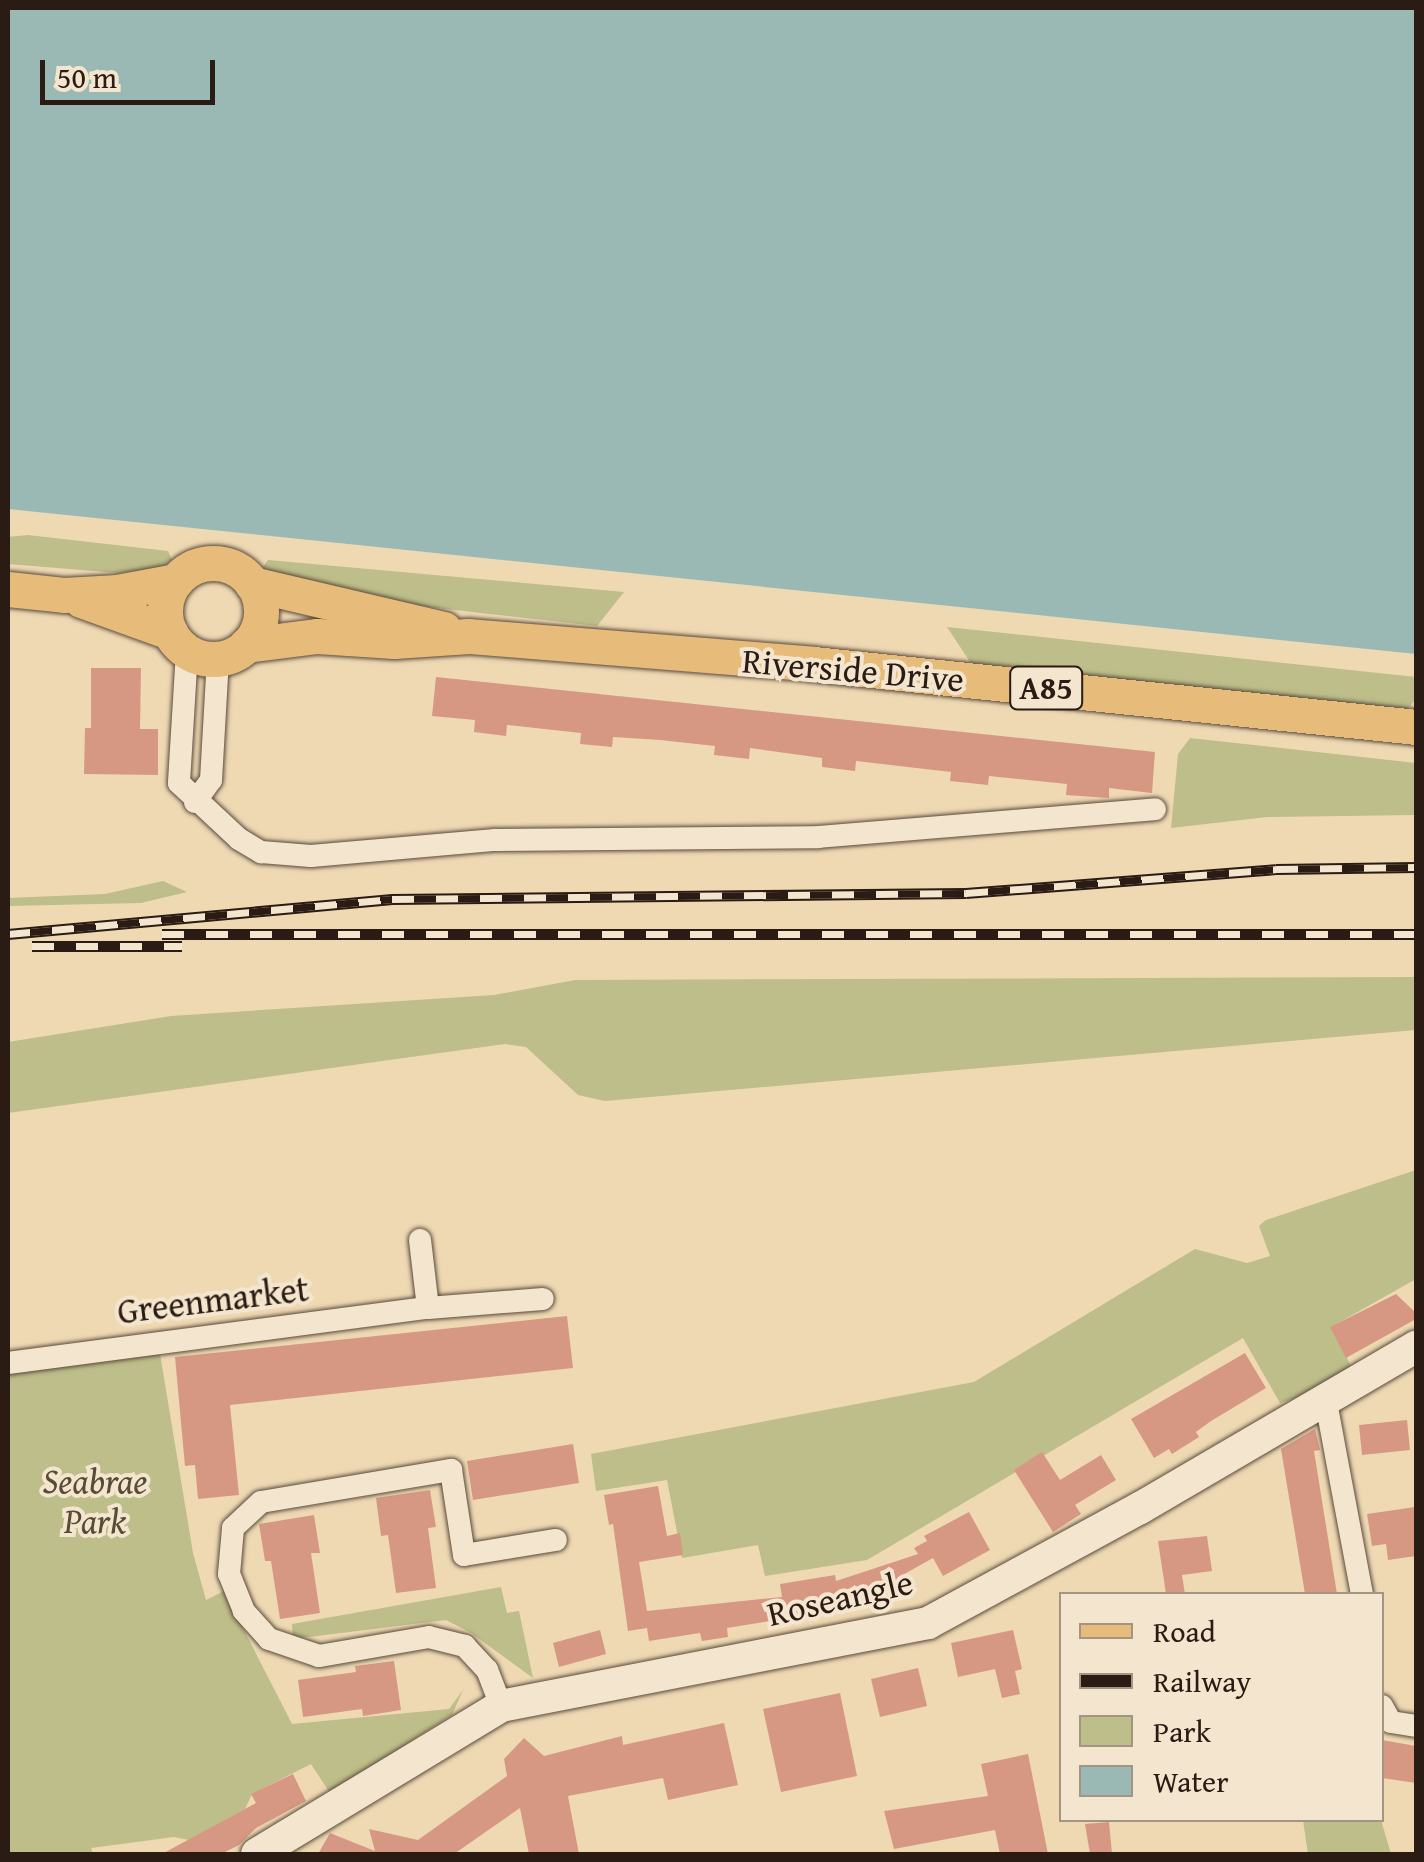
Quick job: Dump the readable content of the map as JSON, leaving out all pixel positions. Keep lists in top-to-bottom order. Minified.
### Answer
{"streets":{"main road":["Riverside Drive","A85"],"street":["Greenmarket","Roseangle"]},"parks":["Seabrae Park"],"legend":["Road","Railway","Park","Water"],"scale_bar":"50 m"}
